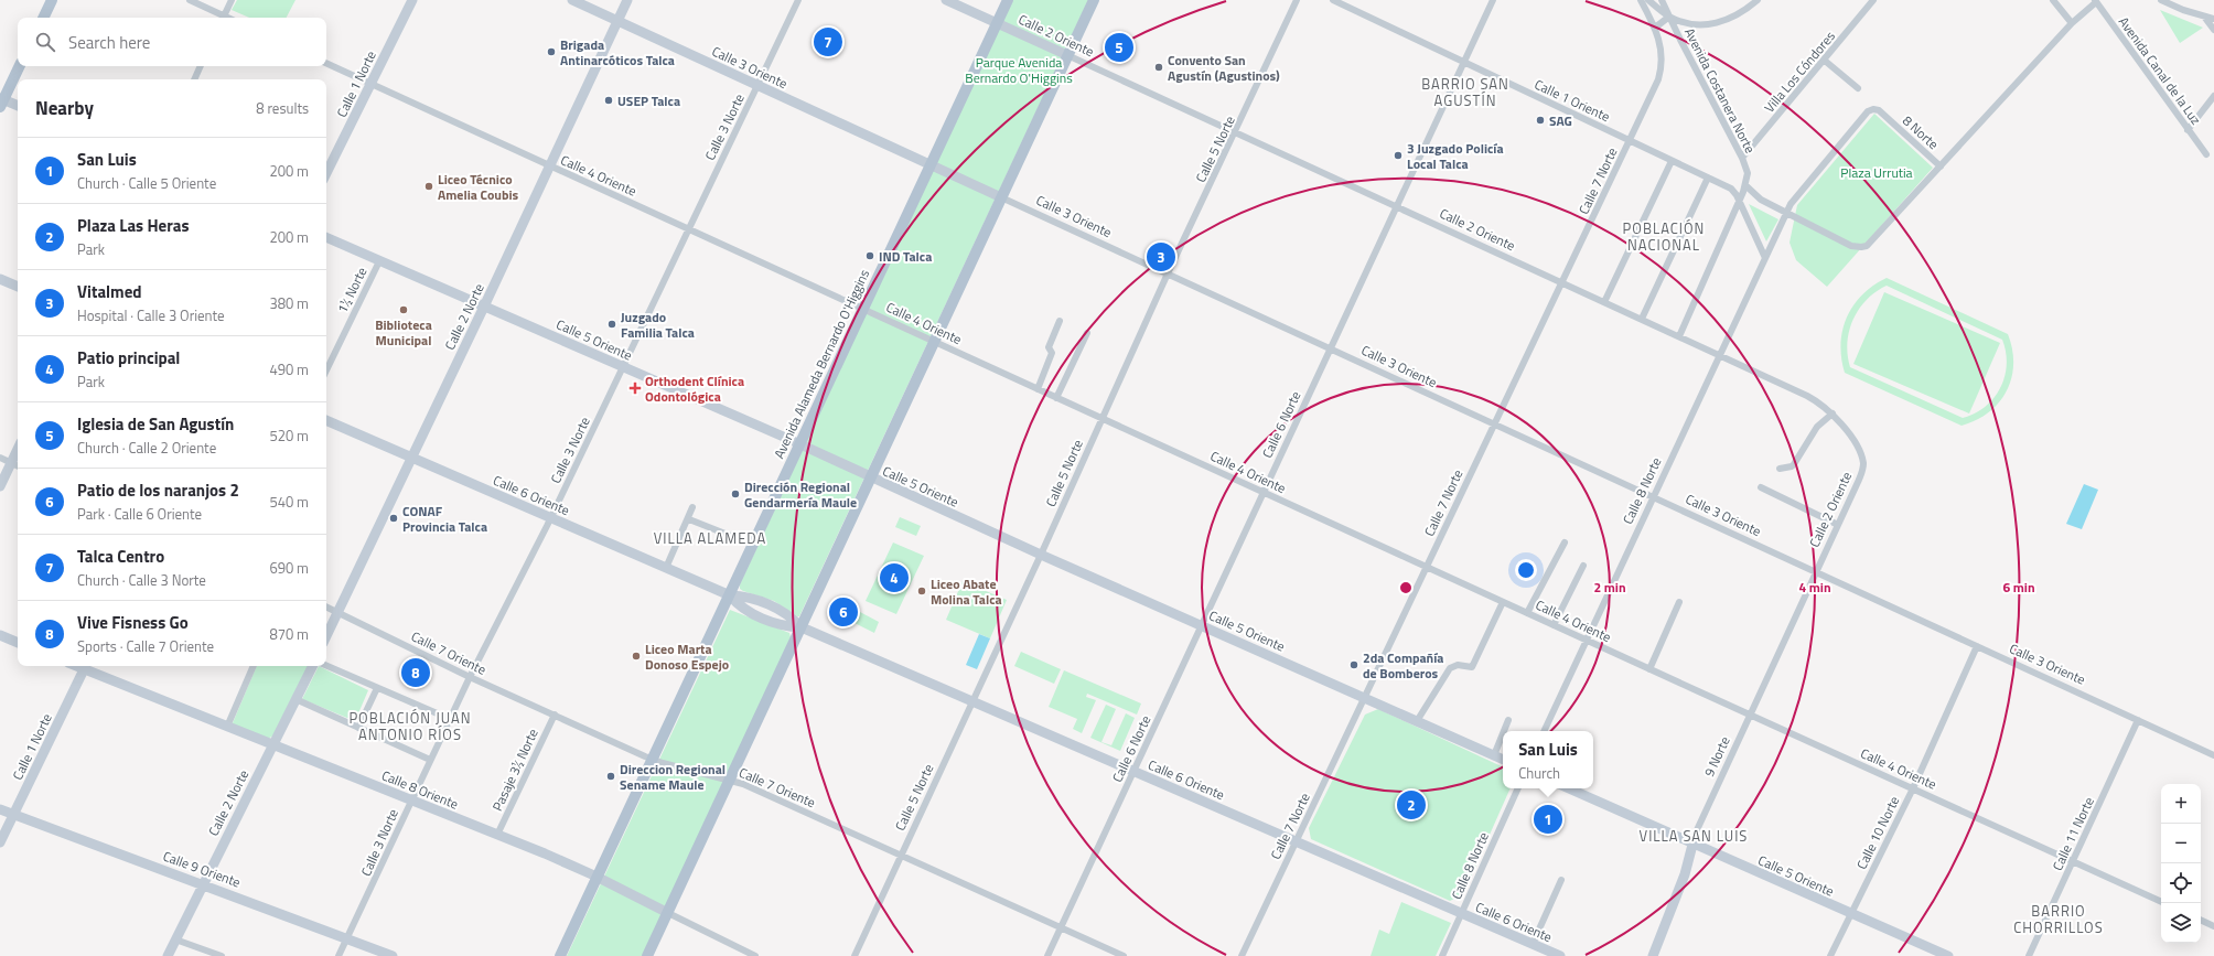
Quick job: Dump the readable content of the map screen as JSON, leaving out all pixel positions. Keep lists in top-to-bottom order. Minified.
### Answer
{"streets":{"main road":["Calle 2 Oriente","Calle 3 Oriente","Calle 1 Norte","Calle 2 Norte","Calle 5 Oriente","Avenida Alameda Bernardo O'Higgins","Calle 6 Oriente","9 Norte","Calle 8 Oriente","Calle 9 Oriente"],"street":["Avenida Canal de la Luz","Villa Los Cóndores","Avenida Costanera Norte","Calle 1 Oriente","Calle 3 Norte","8 Norte","Calle 5 Norte","Calle 4 Oriente","Calle 7 Norte","1½ Norte","Calle 6 Norte","Calle 8 Norte","Calle 7 Oriente","Pasaje 3½ Norte","Calle 10 Norte","Calle 11 Norte"]},"crossings":[["Calle 2 Oriente","Calle 3 Oriente"],["Calle 2 Oriente","Avenida Costanera Norte"],["Calle 2 Oriente","Calle 5 Norte"],["Calle 2 Oriente","Calle 7 Norte"],["Calle 2 Oriente","Avenida Alameda Bernardo O'Higgins"],["Calle 2 Oriente","Calle 6 Norte"],["Calle 2 Oriente","Calle 8 Norte"],["Calle 2 Oriente","9 Norte"],["Calle 3 Oriente","Calle 3 Norte"],["Calle 3 Oriente","Calle 5 Norte"],["Calle 3 Oriente","Calle 7 Norte"],["Calle 3 Oriente","Calle 2 Norte"],["Calle 3 Oriente","Avenida Alameda Bernardo O'Higgins"],["Calle 3 Oriente","Calle 6 Norte"],["Calle 3 Oriente","Calle 8 Norte"],["Calle 3 Oriente","9 Norte"],["Calle 3 Oriente","Calle 10 Norte"],["Calle 3 Oriente","Calle 11 Norte"],["Avenida Canal de la Luz","8 Norte"],["Villa Los Cóndores","Avenida Costanera Norte"],["Calle 1 Norte","Calle 4 Oriente"],["Calle 1 Norte","Calle 8 Oriente"],["Calle 1 Norte","Calle 9 Oriente"],["Avenida Costanera Norte","Calle 1 Oriente"],["Calle 1 Oriente","8 Norte"],["Calle 1 Oriente","Calle 7 Norte"],["Calle 1 Oriente","Calle 6 Norte"],["Calle 1 Oriente","Calle 8 Norte"],["Calle 3 Norte","Calle 4 Oriente"],["Calle 3 Norte","Calle 5 Oriente"],["Calle 3 Norte","Calle 6 Oriente"],["Calle 3 Norte","Calle 7 Oriente"],["Calle 3 Norte","Calle 8 Oriente"],["Calle 3 Norte","Calle 9 Oriente"],["8 Norte","Calle 8 Norte"],["Calle 5 Norte","Calle 4 Oriente"],["Calle 5 Norte","Calle 5 Oriente"],["Calle 5 Norte","Calle 6 Oriente"],["Calle 5 Norte","Calle 7 Oriente"],["Calle 4 Oriente","Calle 7 Norte"],["Calle 4 Oriente","Calle 2 Norte"],["Calle 4 Oriente","Avenida Alameda Bernardo O'Higgins"],["Calle 4 Oriente","Calle 6 Norte"],["Calle 4 Oriente","Calle 8 Norte"],["Calle 4 Oriente","9 Norte"],["Calle 4 Oriente","Calle 10 Norte"],["Calle 4 Oriente","Calle 11 Norte"],["Calle 7 Norte","Calle 5 Oriente"],["Calle 7 Norte","Calle 6 Oriente"],["1½ Norte","Calle 5 Oriente"],["Calle 2 Norte","Calle 5 Oriente"],["Calle 2 Norte","Calle 6 Oriente"],["Calle 2 Norte","Calle 7 Oriente"],["Calle 2 Norte","Calle 8 Oriente"],["Calle 2 Norte","Calle 9 Oriente"],["Calle 5 Oriente","Avenida Alameda Bernardo O'Higgins"],["Calle 5 Oriente","Calle 6 Norte"],["Calle 5 Oriente","9 Norte"],["Calle 5 Oriente","Calle 10 Norte"],["Avenida Alameda Bernardo O'Higgins","Calle 6 Oriente"],["Avenida Alameda Bernardo O'Higgins","Calle 7 Oriente"],["Avenida Alameda Bernardo O'Higgins","Calle 8 Oriente"],["Calle 6 Norte","Calle 6 Oriente"],["Calle 6 Norte","Calle 7 Oriente"],["Calle 8 Norte","Calle 6 Oriente"],["Calle 7 Oriente","Pasaje 3½ Norte"],["Pasaje 3½ Norte","Calle 8 Oriente"]],"districts":["BARRIO SAN AGUSTÍN","POBLACIÓN NACIONAL","VILLA ALAMEDA","POBLACIÓN JUAN ANTONIO RÍOS","VILLA SAN LUIS","BARRIO CHORRILLOS"],"parks":["Parque Avenida Bernardo O'Higgins","Plaza Urrutia"],"places":{"other":["Brigada Antinarcóticos Talca","Convento San Agustín (Agustinos)","USEP Talca","SAG","3 Juzgado Policía Local Talca","Liceo Técnico Amelia Coubis","IND Talca","Biblioteca Municipal","Juzgado Familia Talca","Dirección Regional Gendarmería Maule","CONAF Provincia Talca","Liceo Abate Molina Talca","Liceo Marta Donoso Espejo","2da Compañía de Bomberos","Direccion Regional Sename Maule"],"health":["Orthodent Clínica Odontológica"]},"page":{"search":"Search here","pins":["7","5","3","4","6","8","2","1"],"heading":["Nearby","8 results"],"list":[{"mark":"1","name":"San Luis","note":"Church · Calle 5 Oriente","value":"200 m"},{"mark":"2","name":"Plaza Las Heras","note":"Park","value":"200 m"},{"mark":"3","name":"Vitalmed","note":"Hospital · Calle 3 Oriente","value":"380 m"},{"mark":"4","name":"Patio principal","note":"Park","value":"490 m"},{"mark":"5","name":"Iglesia de San Agustín","note":"Church · Calle 2 Oriente","value":"520 m"},{"mark":"6","name":"Patio de los naranjos 2","note":"Park · Calle 6 Oriente","value":"540 m"},{"mark":"7","name":"Talca Centro","note":"Church · Calle 3 Norte","value":"690 m"},{"mark":"8","name":"Vive Fisness Go","note":"Sports · Calle 7 Oriente","value":"870 m"}],"popup":["San Luis","Church"],"map_buttons":["+","−"]},"rings":["2 min","4 min","6 min"]}
